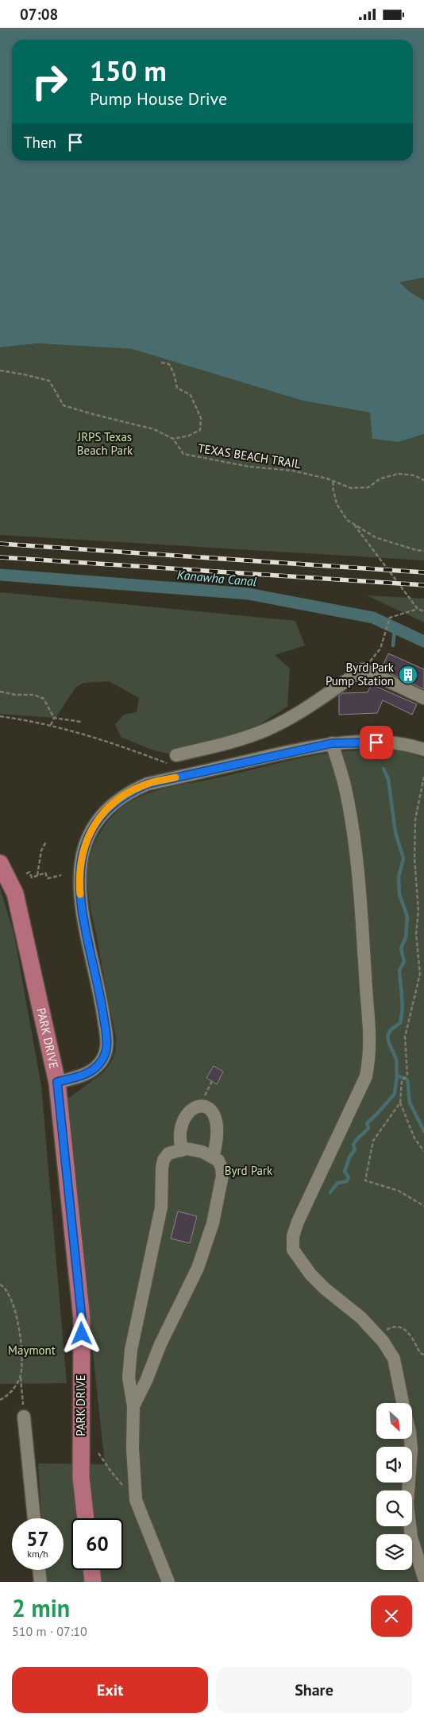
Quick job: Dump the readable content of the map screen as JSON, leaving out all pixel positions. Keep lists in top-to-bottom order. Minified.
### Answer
{"streets":{"main road":["PARK DRIVE"],"path":["TEXAS BEACH TRAIL"]},"water":["Kanawha Canal"],"parks":["JRPS Texas Beach Park","Byrd Park","Maymont"],"places":{"building":["Byrd Park Pump Station"]},"north":"bottom right","page":{"status":"07:08","turn":["150 m","Pump House Drive"],"then":"Then","speed":"57 km/h","limit":"60","heading":["2 min","510 m · 07:10"],"buttons":["Exit","Share"]}}
